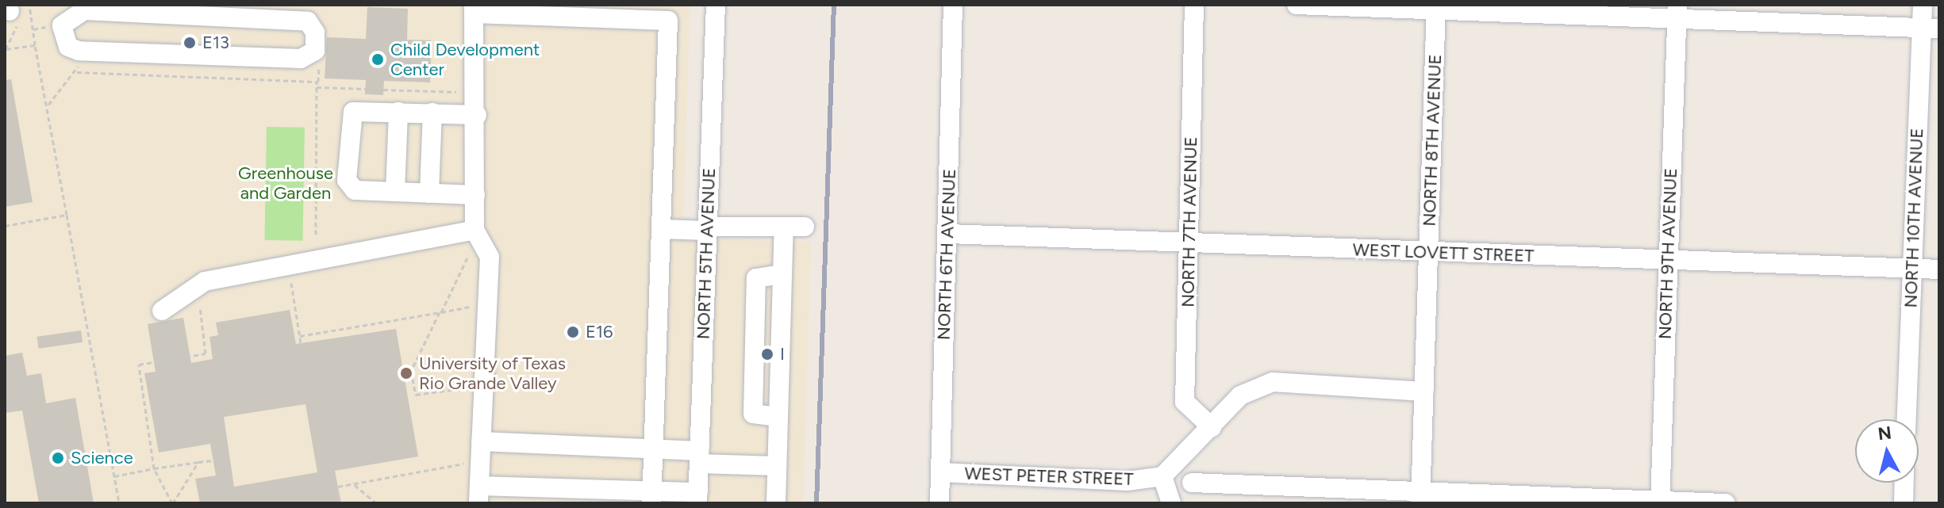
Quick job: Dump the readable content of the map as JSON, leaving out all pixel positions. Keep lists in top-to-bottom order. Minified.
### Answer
{"streets":{"street":["NORTH 8TH AVENUE","NORTH 10TH AVENUE","NORTH 7TH AVENUE","WEST LOVETT STREET","NORTH 5TH AVENUE","NORTH 9TH AVENUE","NORTH 6TH AVENUE","WEST PETER STREET"]},"crossings":[["NORTH 8TH AVENUE","WEST LOVETT STREET"],["NORTH 10TH AVENUE","WEST LOVETT STREET"],["NORTH 7TH AVENUE","WEST LOVETT STREET"],["WEST LOVETT STREET","NORTH 9TH AVENUE"],["WEST LOVETT STREET","NORTH 6TH AVENUE"],["NORTH 6TH AVENUE","WEST PETER STREET"]],"parks":["Greenhouse and Garden"],"places":["E13","Child Development Center","E16","I","University of Texas Rio Grande Valley","Science"],"north":"top"}
